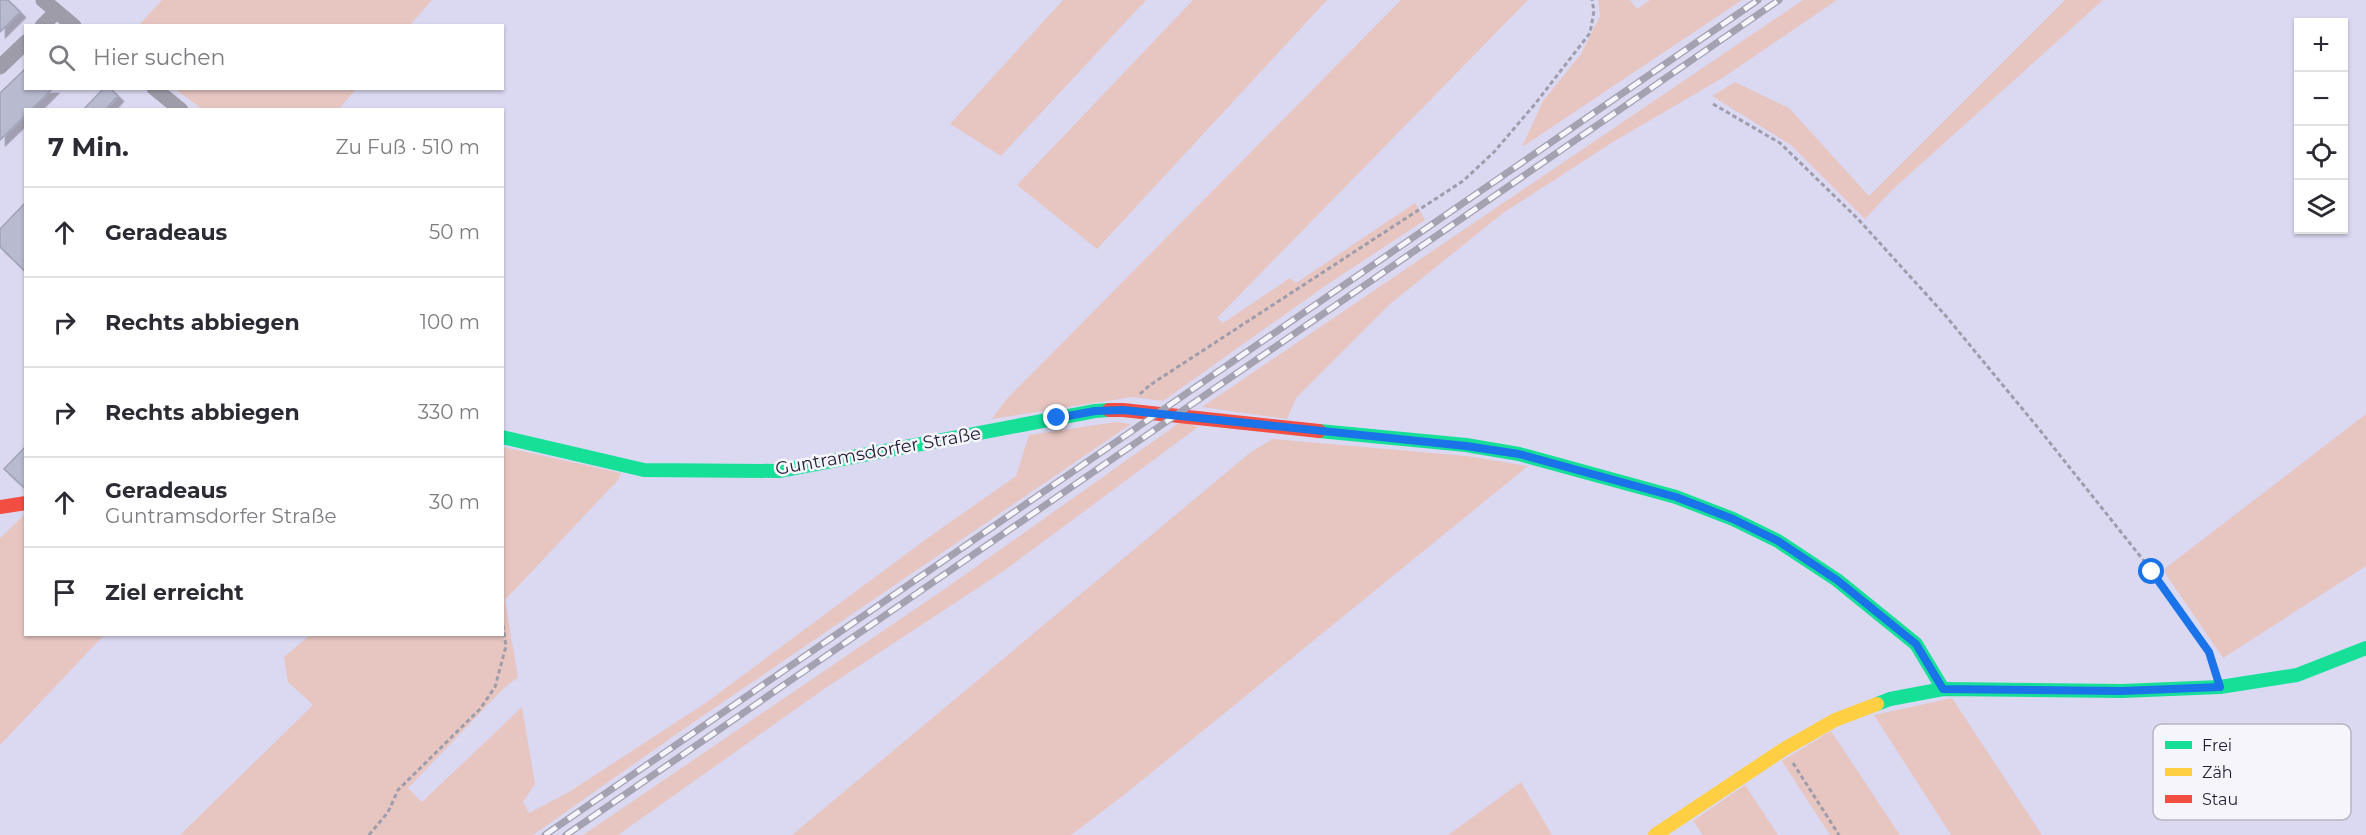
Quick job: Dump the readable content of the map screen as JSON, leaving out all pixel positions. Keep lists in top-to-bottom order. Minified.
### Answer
{"streets":{"street":["Guntramsdorfer Straße"]},"legend":["Frei","Zäh","Stau"],"page":{"map_buttons":["+","−"],"search":"Hier suchen","heading":["7 Min.","Zu Fuß · 510 m"],"list":[["Geradeaus","50 m"],["Rechts abbiegen","100 m"],["Rechts abbiegen","330 m"],["Geradeaus","Guntramsdorfer Straße","30 m"],"Ziel erreicht"]}}
